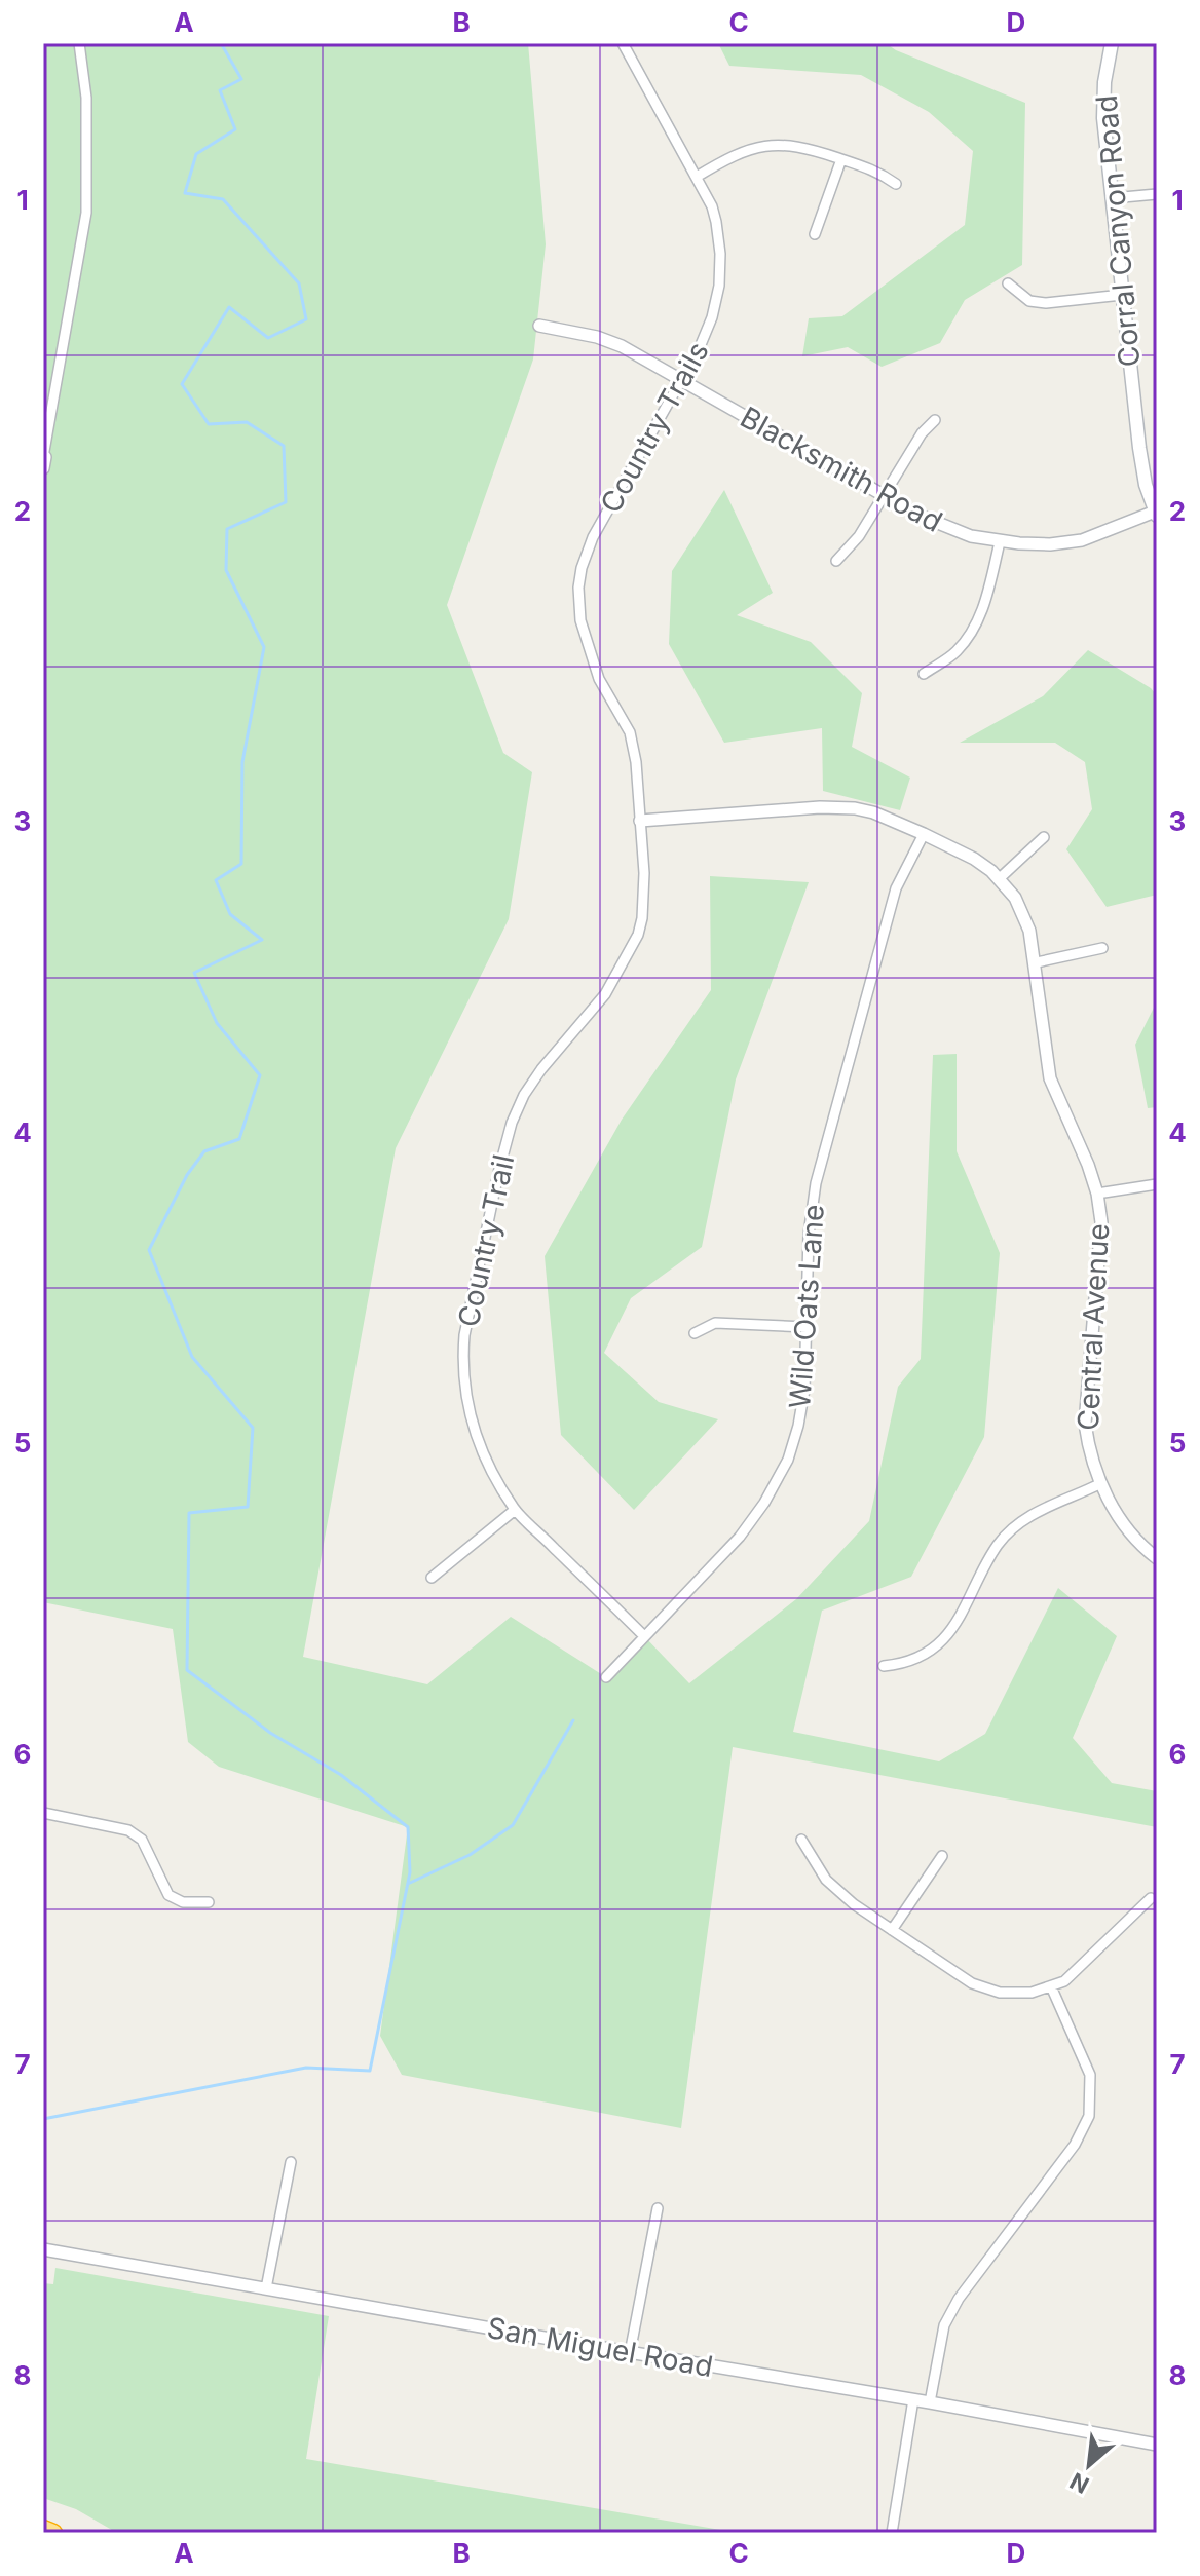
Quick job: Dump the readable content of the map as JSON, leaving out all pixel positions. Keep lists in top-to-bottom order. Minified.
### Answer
{"streets":{"main road":["Corral Canyon Road"],"street":["Country Trails","Blacksmith Road","Country Trail","Wild Oats Lane","Central Avenue","San Miguel Road"]},"crossings":[["Corral Canyon Road","Blacksmith Road"],["Country Trails","Blacksmith Road"],["Country Trails","Country Trail"],["Country Trails","Central Avenue"],["Country Trail","Wild Oats Lane"],["Country Trail","Central Avenue"],["Wild Oats Lane","Central Avenue"]],"north":"bottom left","grid":{"columns":["A","B","C","D"],"rows":["1","2","3","4","5","6","7","8"]}}
